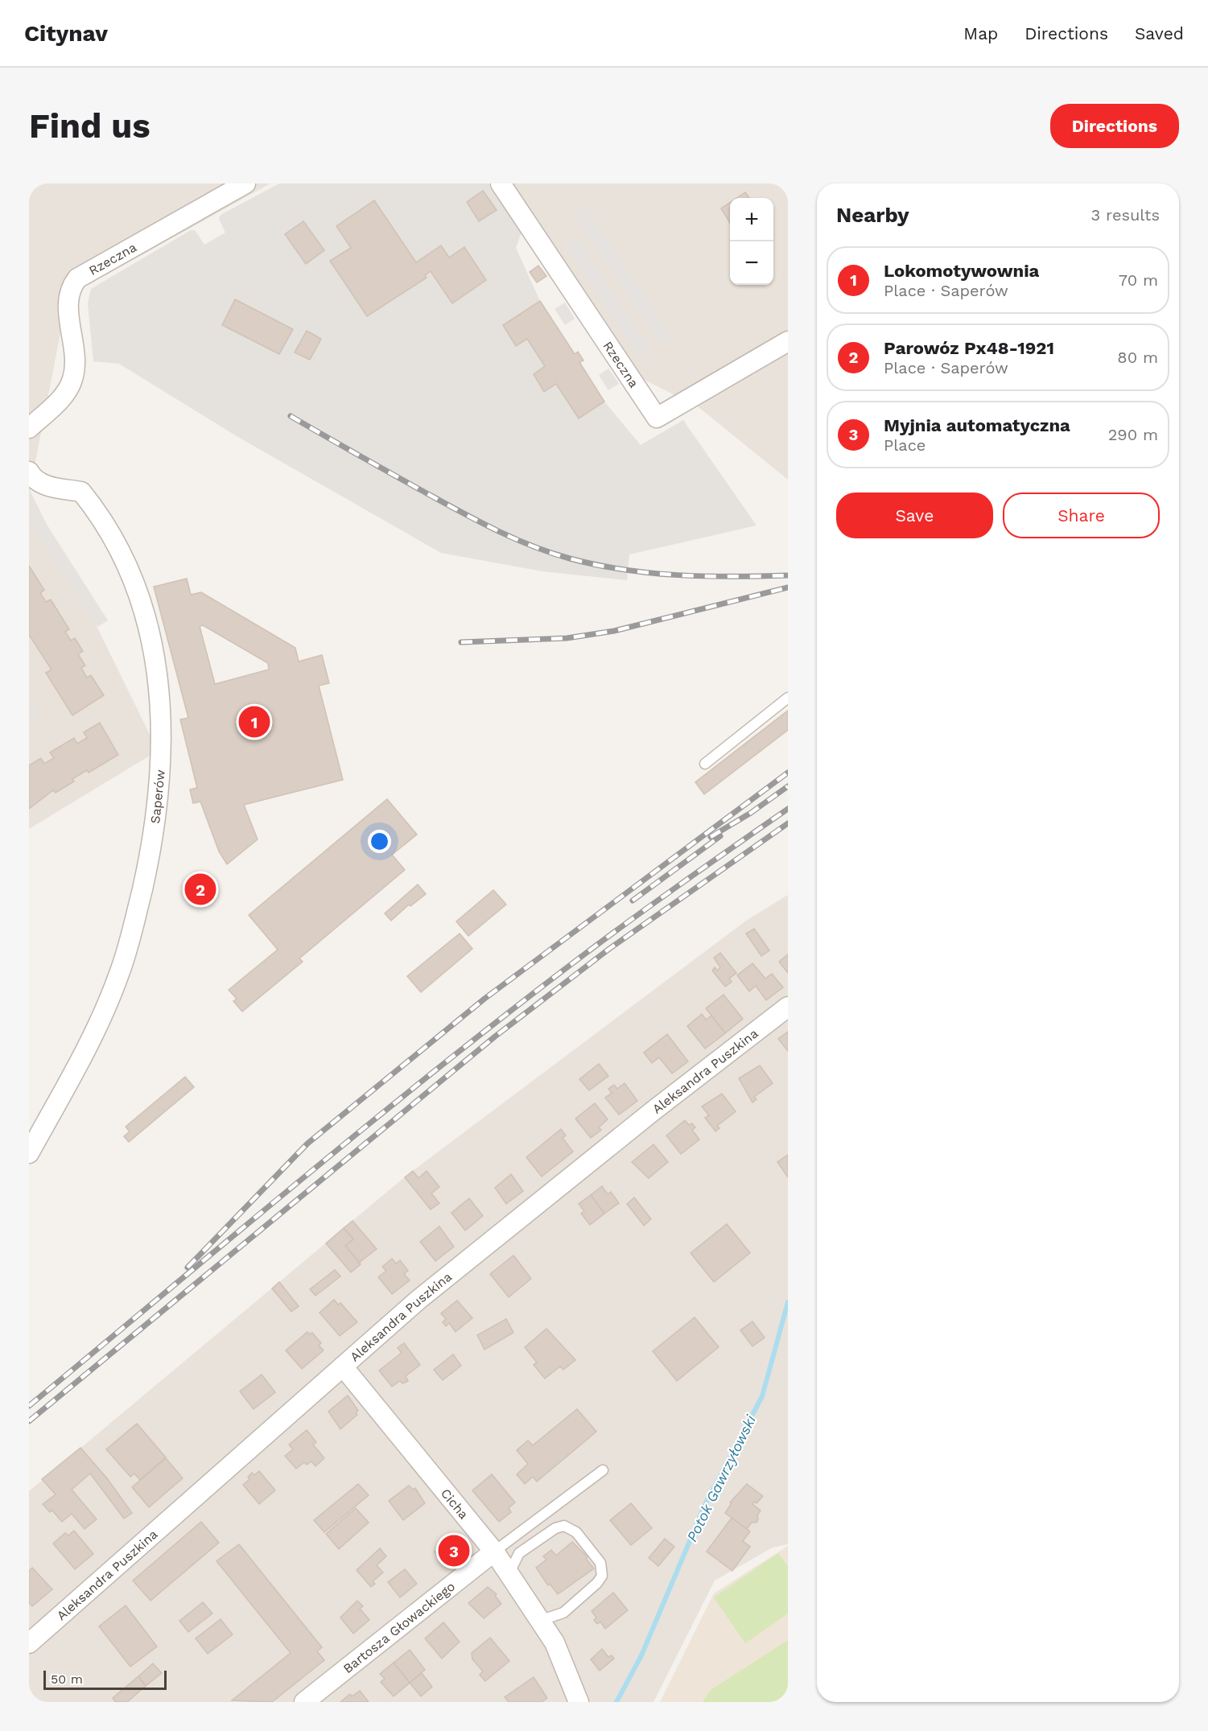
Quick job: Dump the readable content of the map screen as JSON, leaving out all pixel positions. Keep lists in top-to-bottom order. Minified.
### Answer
{"streets":{"street":["Rzeczna","Saperów","Aleksandra Puszkina","Cicha","Bartosza Głowackiego"]},"crossings":[["Aleksandra Puszkina","Cicha"],["Cicha","Bartosza Głowackiego"]],"water":["Potok Gawrzyłowski"],"scale_bar":"50 m","page":{"header":"Citynav","nav":["Map","Directions","Saved"],"buttons":["Directions",["Save","Share"]],"title":"Find us","heading":["Nearby","3 results"],"map_buttons":["+","−"],"list":[{"mark":"1","name":"Lokomotywownia","note":"Place · Saperów","value":"70 m"},{"mark":"2","name":"Parowóz Px48-1921","note":"Place · Saperów","value":"80 m"},{"mark":"3","name":"Myjnia automatyczna","note":"Place","value":"290 m"}],"pins":["1","2","3"],"scale":"50 m"}}
